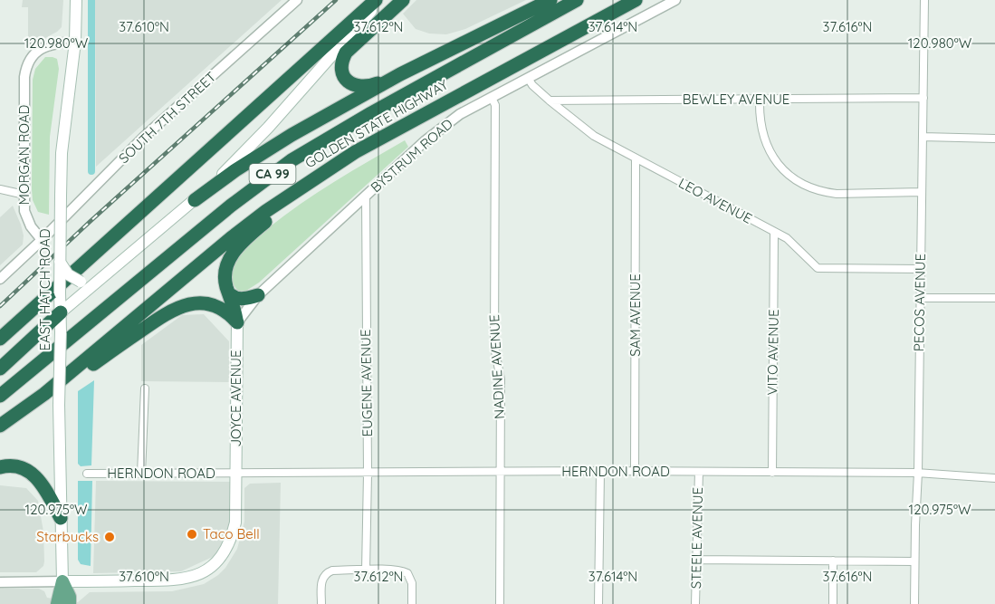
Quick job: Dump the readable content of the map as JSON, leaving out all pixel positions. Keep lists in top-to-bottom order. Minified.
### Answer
{"streets":{"highway":["GOLDEN STATE HIGHWAY","CA 99"],"main road":["EAST HATCH ROAD","JOYCE AVENUE"],"street":["BEWLEY AVENUE","SOUTH 7TH STREET","MORGAN ROAD","BYSTRUM ROAD","LEO AVENUE","PECOS AVENUE","SAM AVENUE","VITO AVENUE","NADINE AVENUE","EUGENE AVENUE","HERNDON ROAD","STEELE AVENUE"]},"crossings":[["BEWLEY AVENUE","LEO AVENUE"],["BEWLEY AVENUE","PECOS AVENUE"],["SOUTH 7TH STREET","MORGAN ROAD"],["MORGAN ROAD","EAST HATCH ROAD"],["BYSTRUM ROAD","LEO AVENUE"],["BYSTRUM ROAD","NADINE AVENUE"],["BYSTRUM ROAD","EUGENE AVENUE"],["BYSTRUM ROAD","JOYCE AVENUE"],["LEO AVENUE","PECOS AVENUE"],["LEO AVENUE","SAM AVENUE"],["LEO AVENUE","VITO AVENUE"],["PECOS AVENUE","HERNDON ROAD"],["SAM AVENUE","HERNDON ROAD"],["VITO AVENUE","HERNDON ROAD"],["NADINE AVENUE","HERNDON ROAD"],["EUGENE AVENUE","HERNDON ROAD"],["JOYCE AVENUE","HERNDON ROAD"],["HERNDON ROAD","STEELE AVENUE"]],"places":["Taco Bell","Starbucks"],"coordinates":["37.610°N","37.612°N","37.614°N","37.616°N","120.980°W","120.975°W"]}
